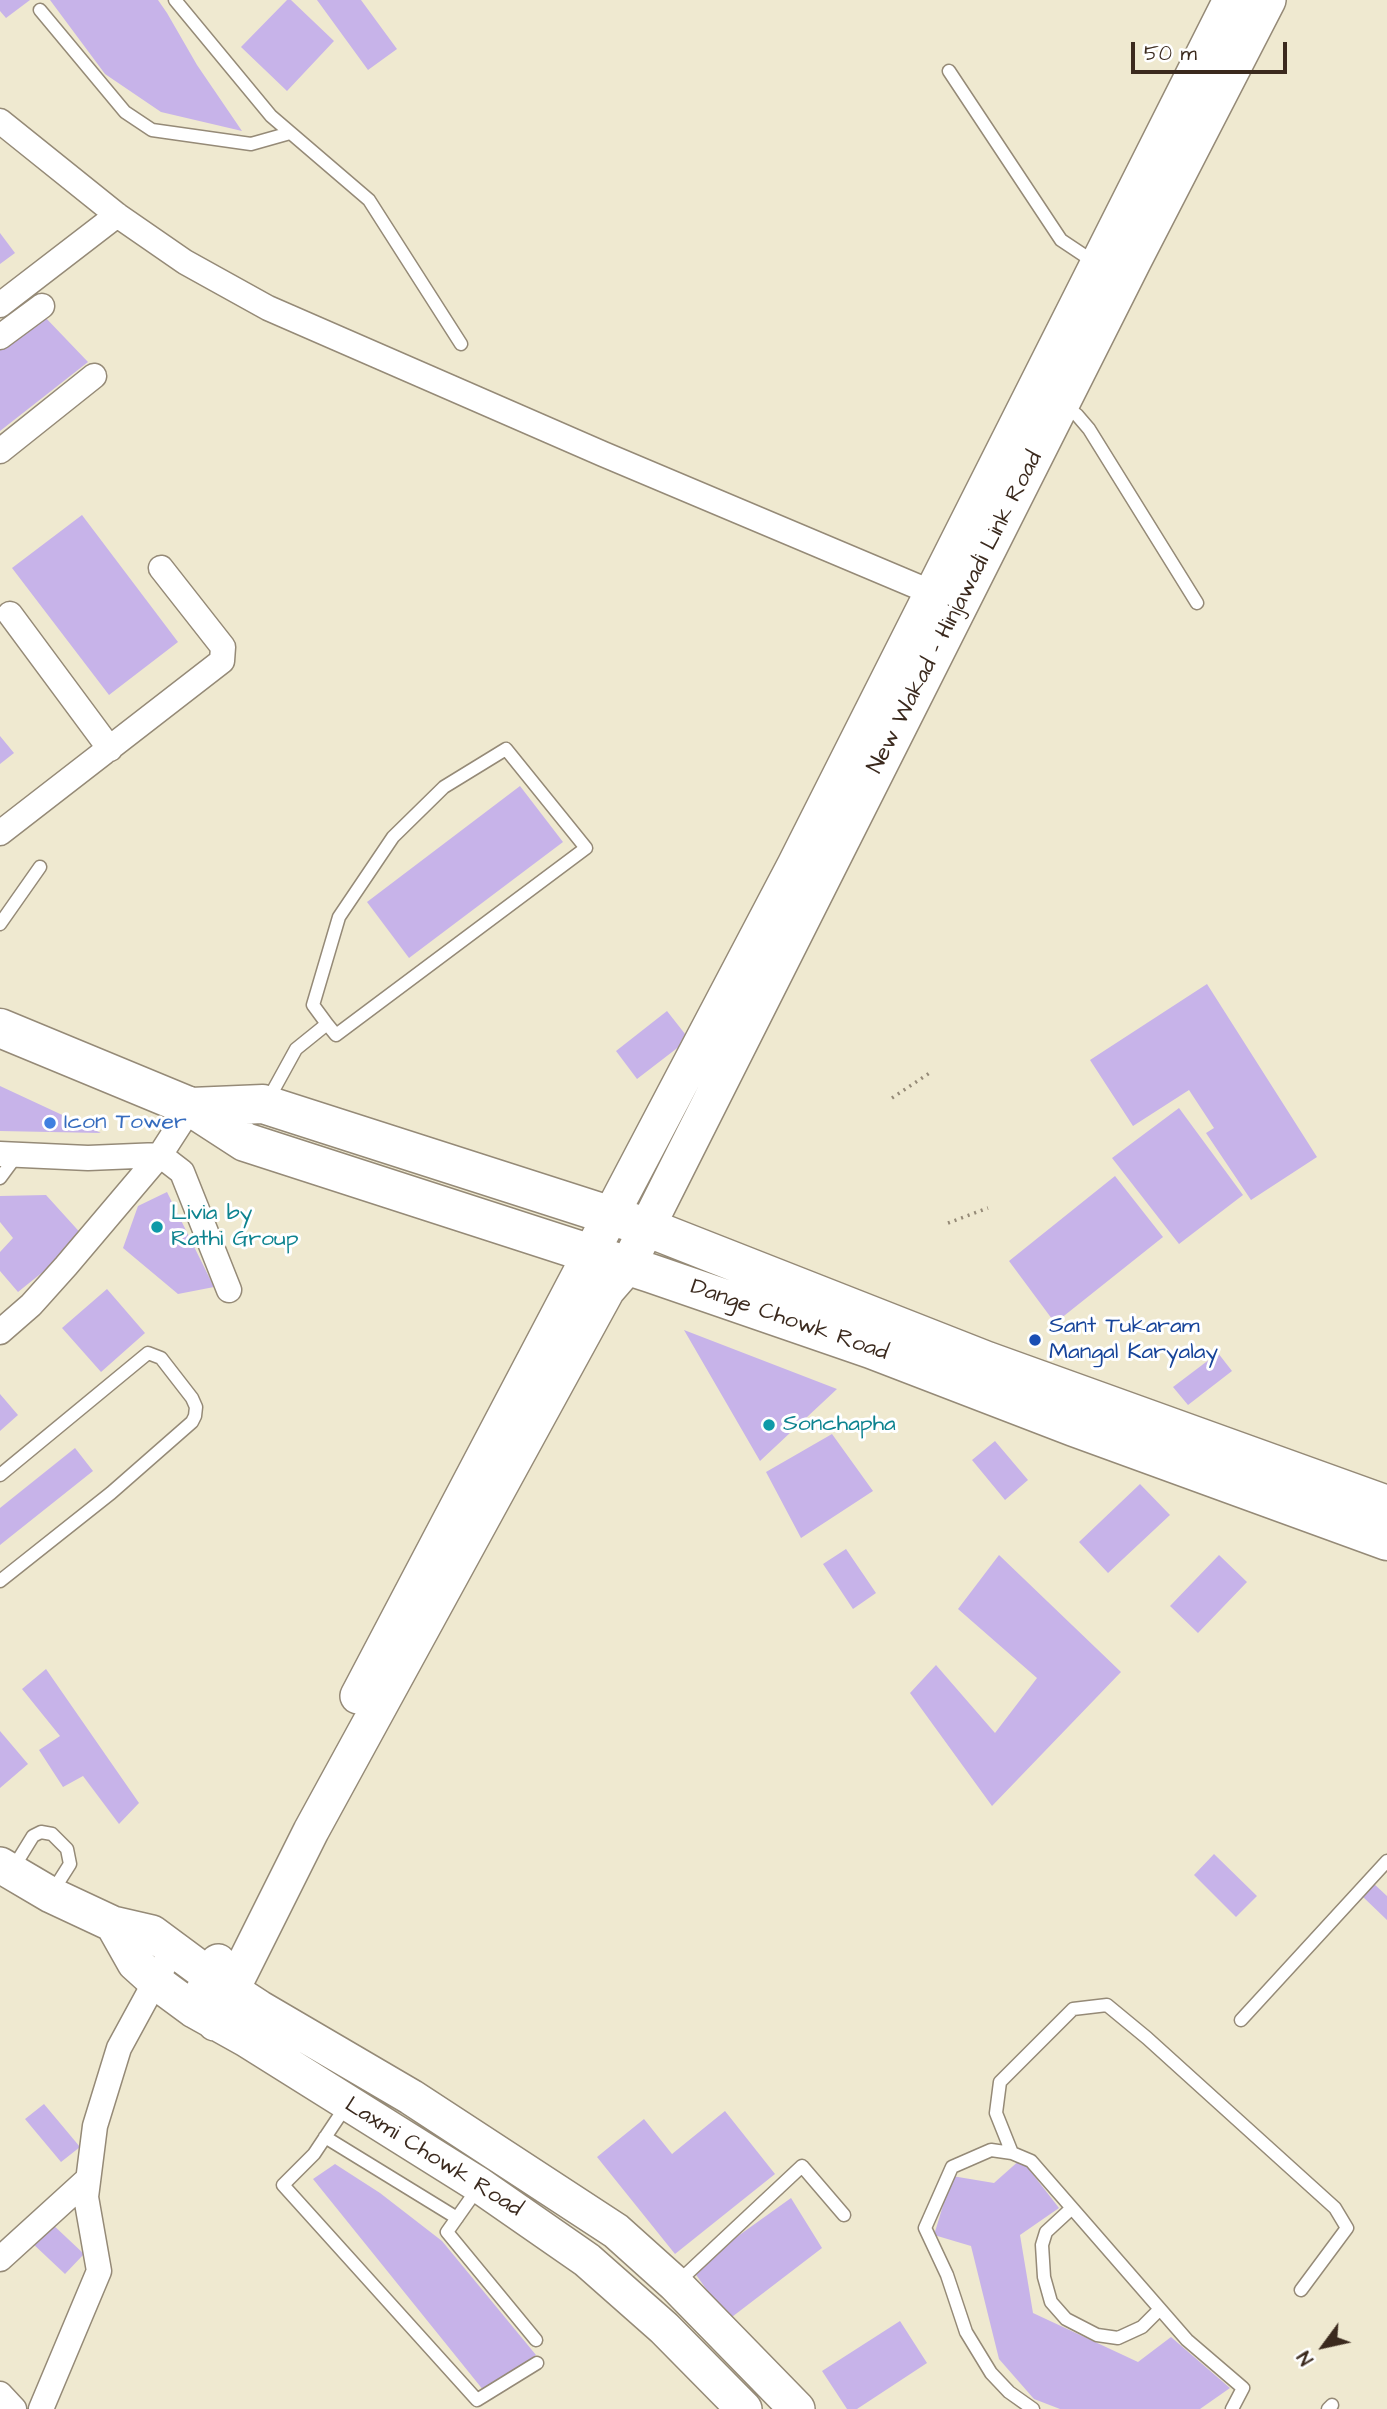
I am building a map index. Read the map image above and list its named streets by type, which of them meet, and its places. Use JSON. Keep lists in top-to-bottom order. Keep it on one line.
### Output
{"streets":{"main road":["New Wakad - Hinjawadi Link Road","Dange Chowk Road","Laxmi Chowk Road"]},"crossings":[["New Wakad - Hinjawadi Link Road","Dange Chowk Road"],["New Wakad - Hinjawadi Link Road","Laxmi Chowk Road"]],"places":["Icon Tower","Livia by Rathi Group","Sant Tukaram Mangal Karyalay","Sonchapha"],"scale_bar":"50 m","north":"bottom left"}
